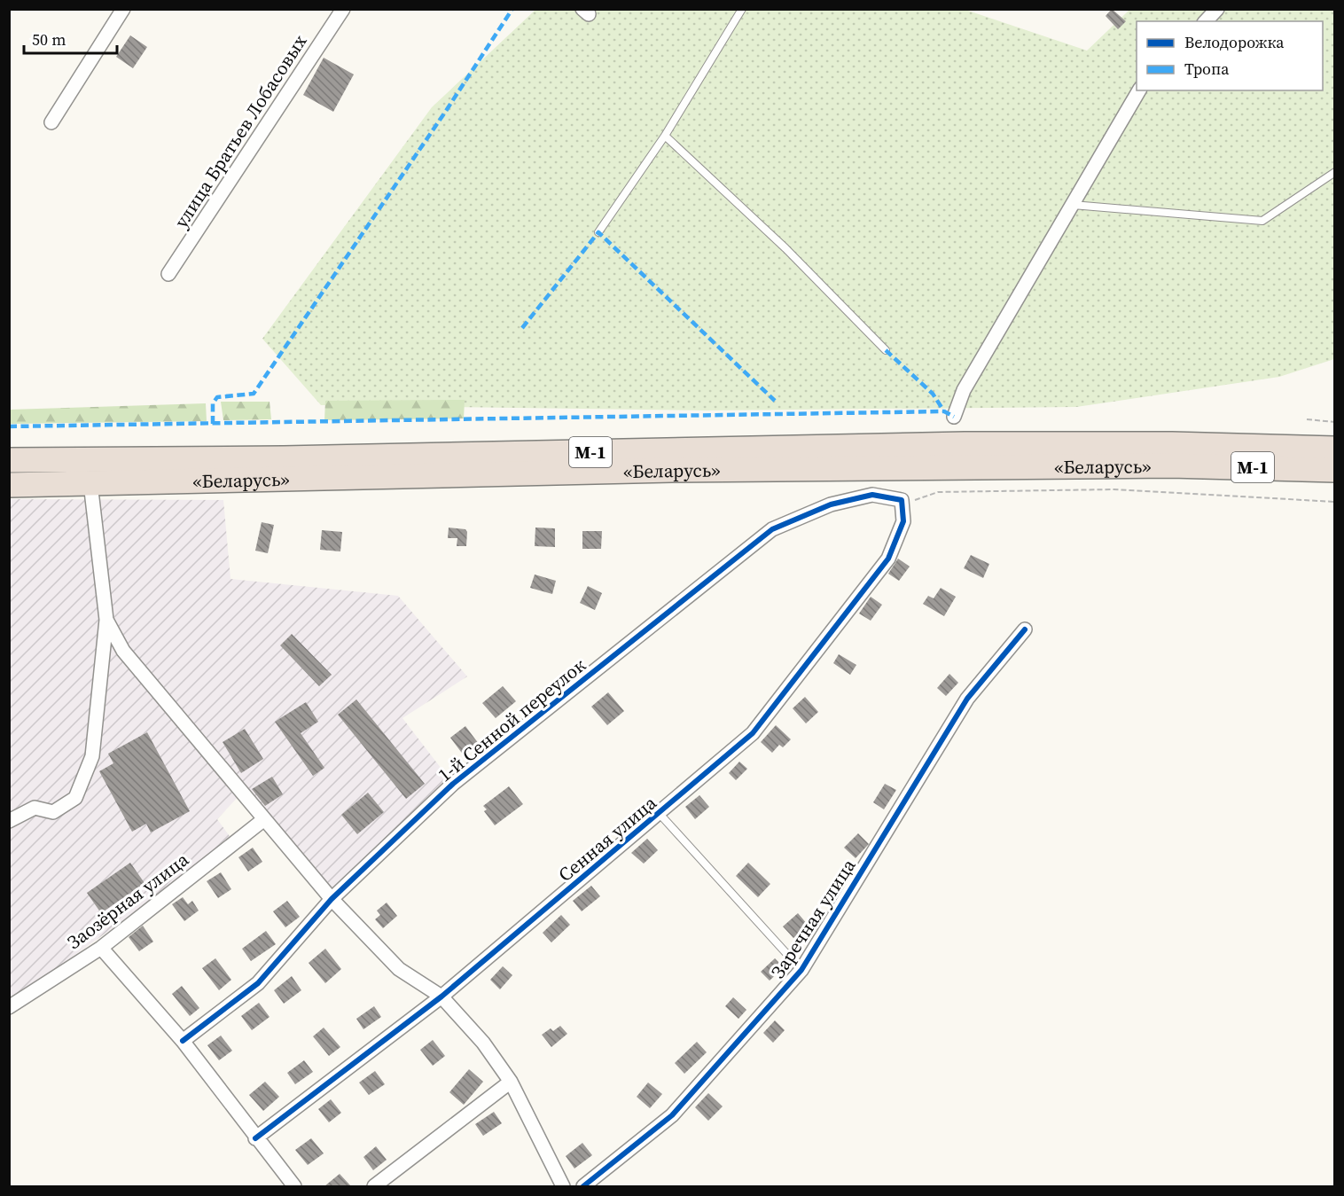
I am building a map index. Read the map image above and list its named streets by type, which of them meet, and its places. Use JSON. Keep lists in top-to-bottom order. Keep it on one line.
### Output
{"streets":{"highway":["М-1","«Беларусь»"],"street":["улица Братьев Лобасовых","1-й Сенной переулок","Сенная улица","Заозёрная улица","Заречная улица"]},"crossings":[["1-й Сенной переулок","Сенная улица"]],"legend":["Велодорожка","Тропа"],"scale_bar":"50 m"}
